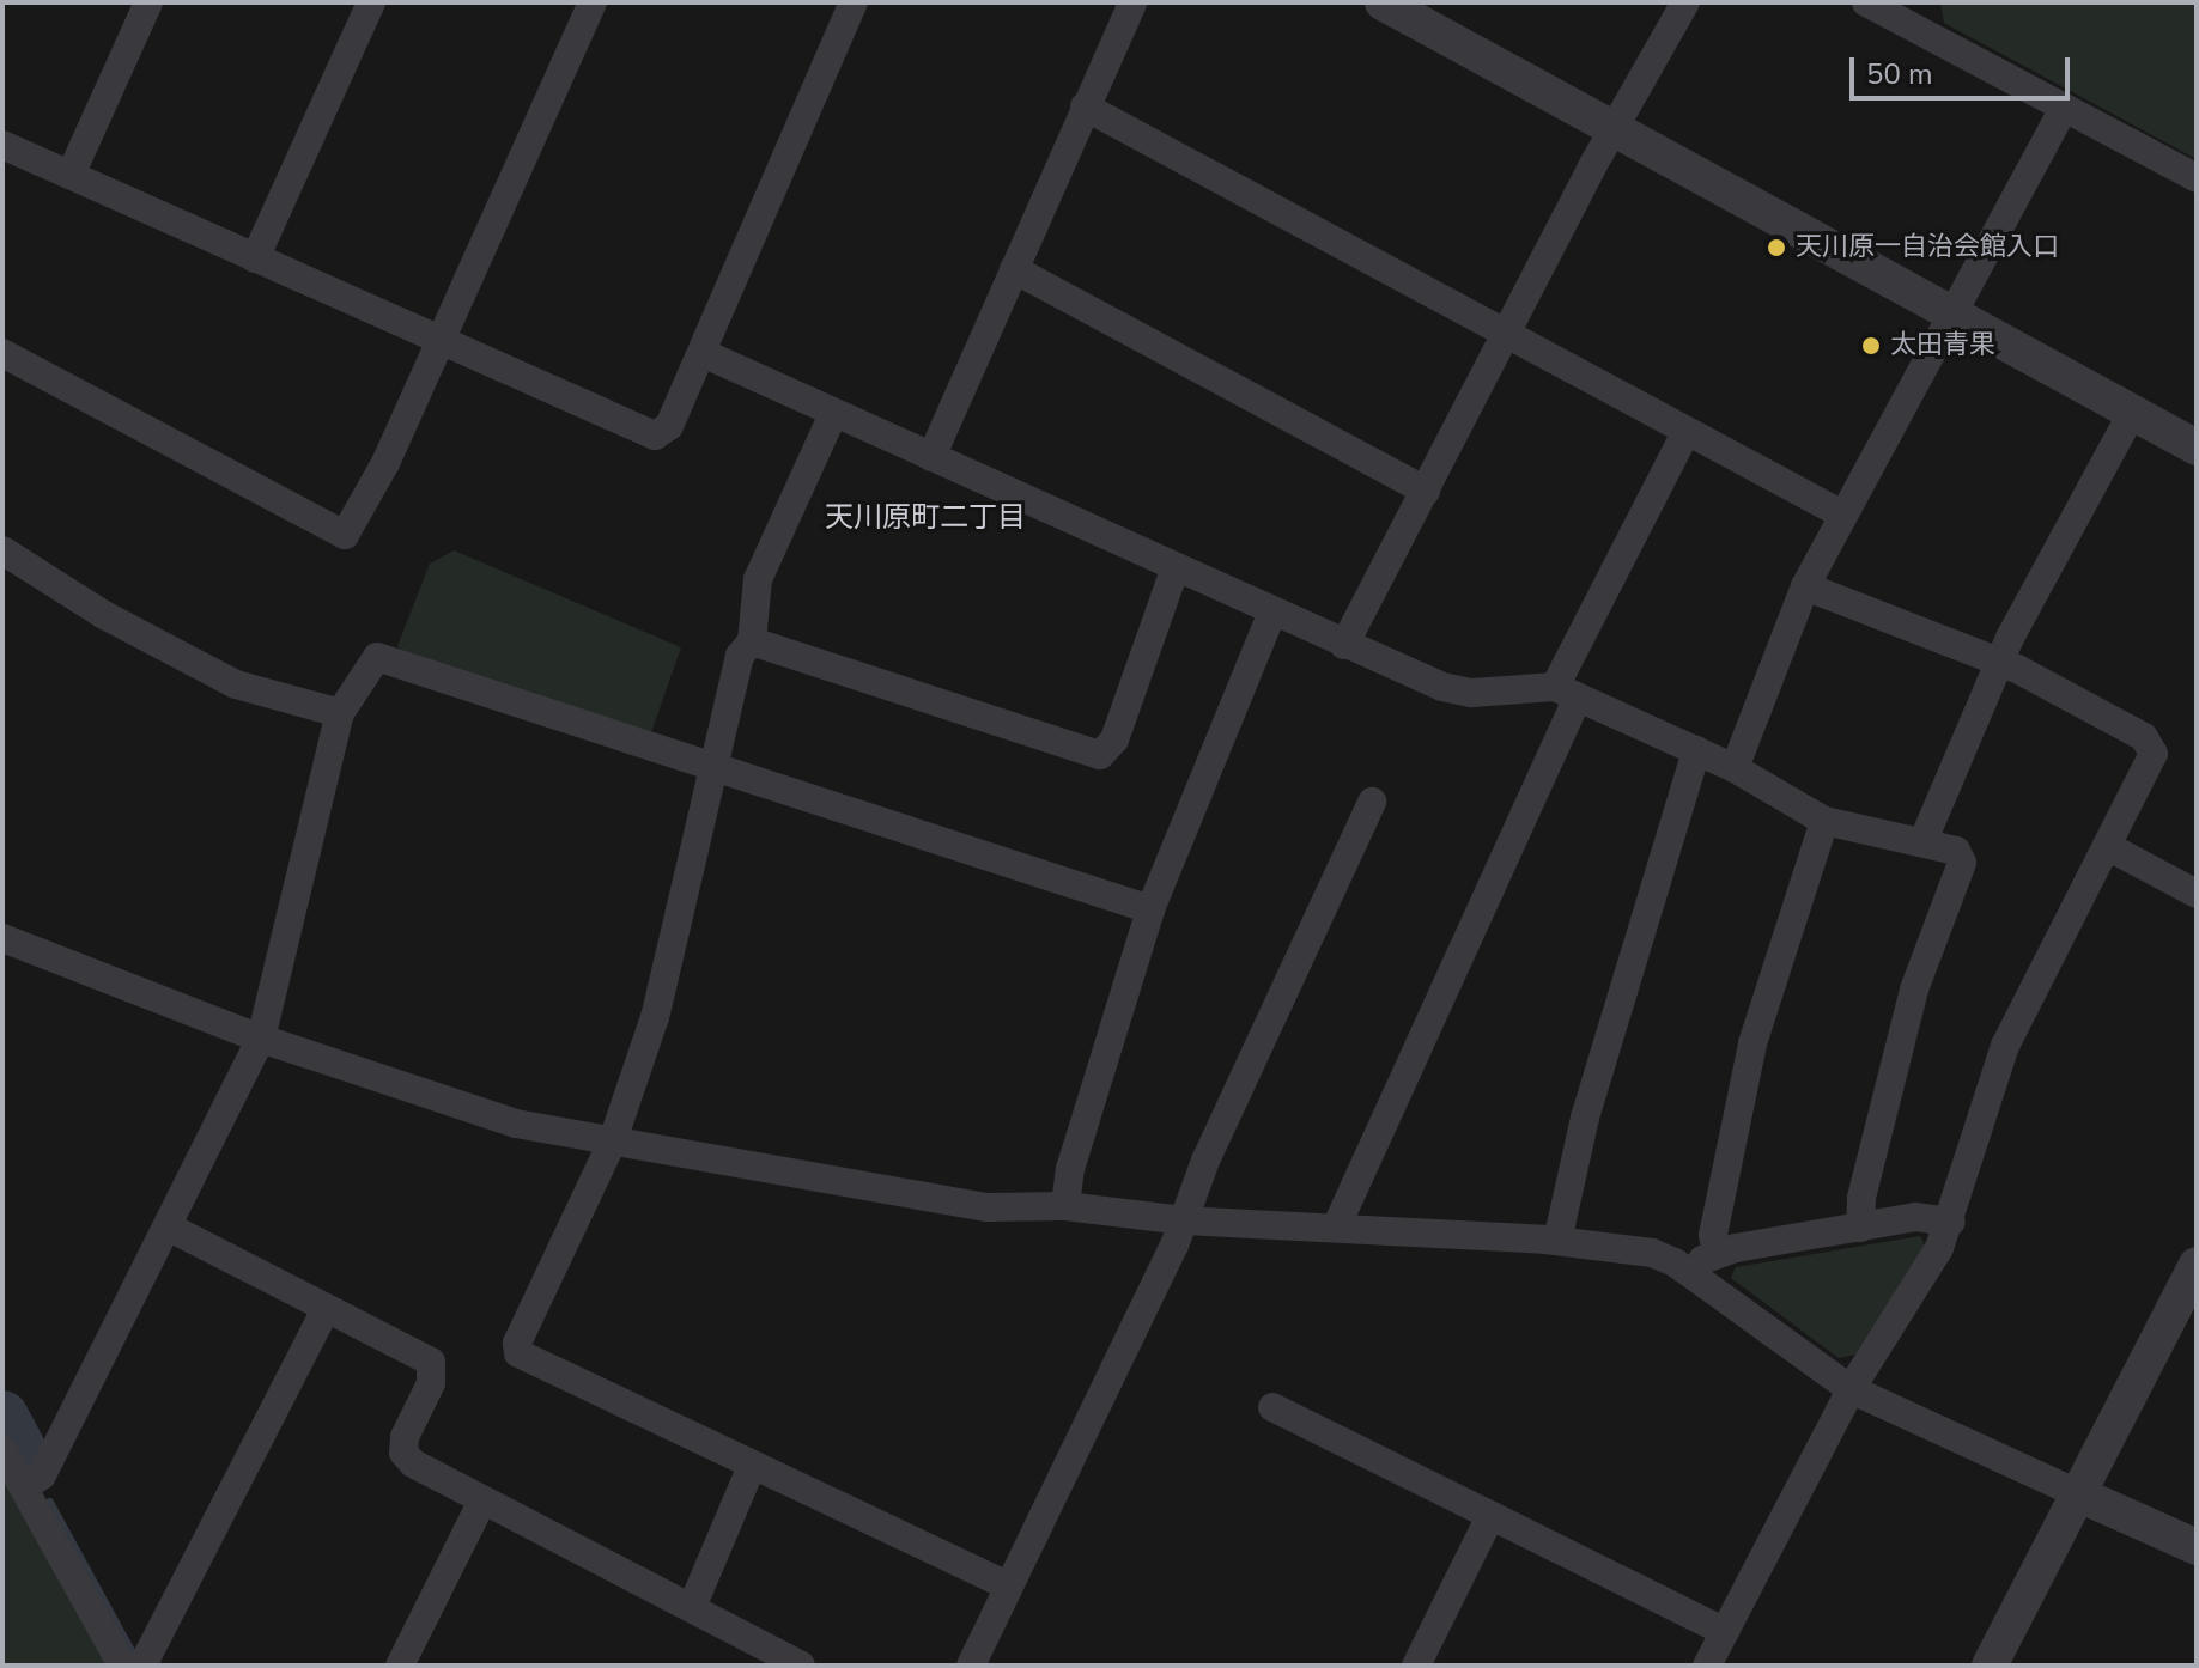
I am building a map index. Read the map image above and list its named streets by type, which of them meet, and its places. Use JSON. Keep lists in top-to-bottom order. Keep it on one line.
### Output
{"districts":["天川原町二丁目"],"places":["天川原一自治会館入口","太田青果"],"scale_bar":"50 m"}
